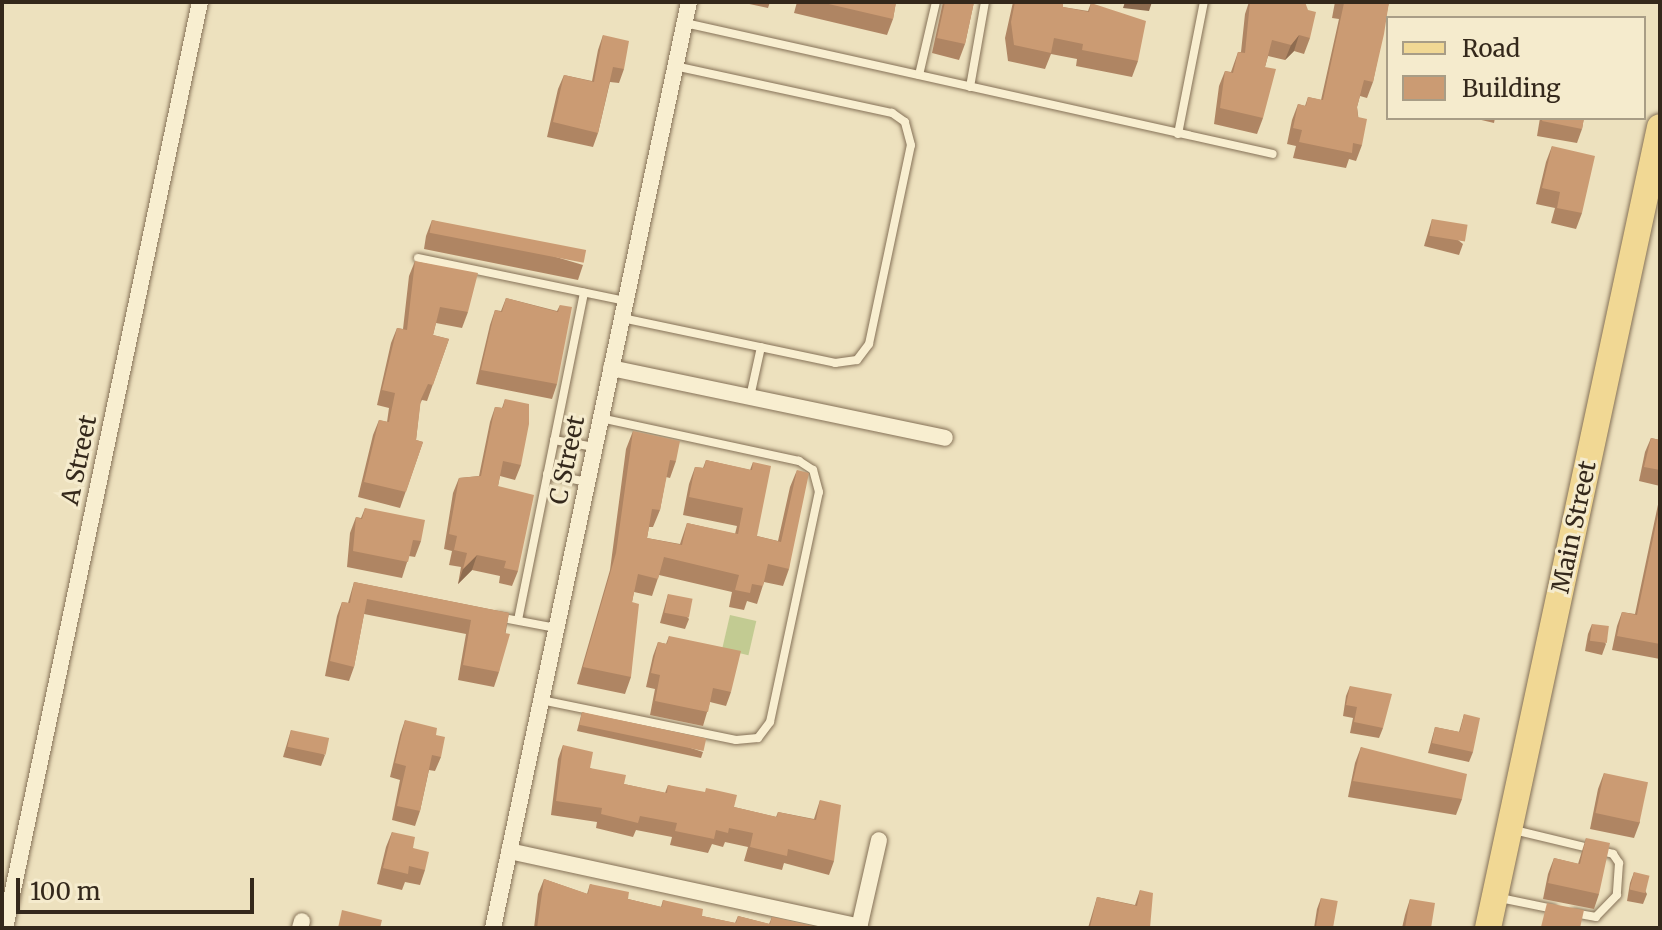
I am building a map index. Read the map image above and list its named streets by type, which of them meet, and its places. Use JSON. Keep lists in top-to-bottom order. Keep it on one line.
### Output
{"streets":{"main road":["Main Street"],"street":["A Street","C Street"]},"legend":["Road","Building"],"scale_bar":"100 m"}
